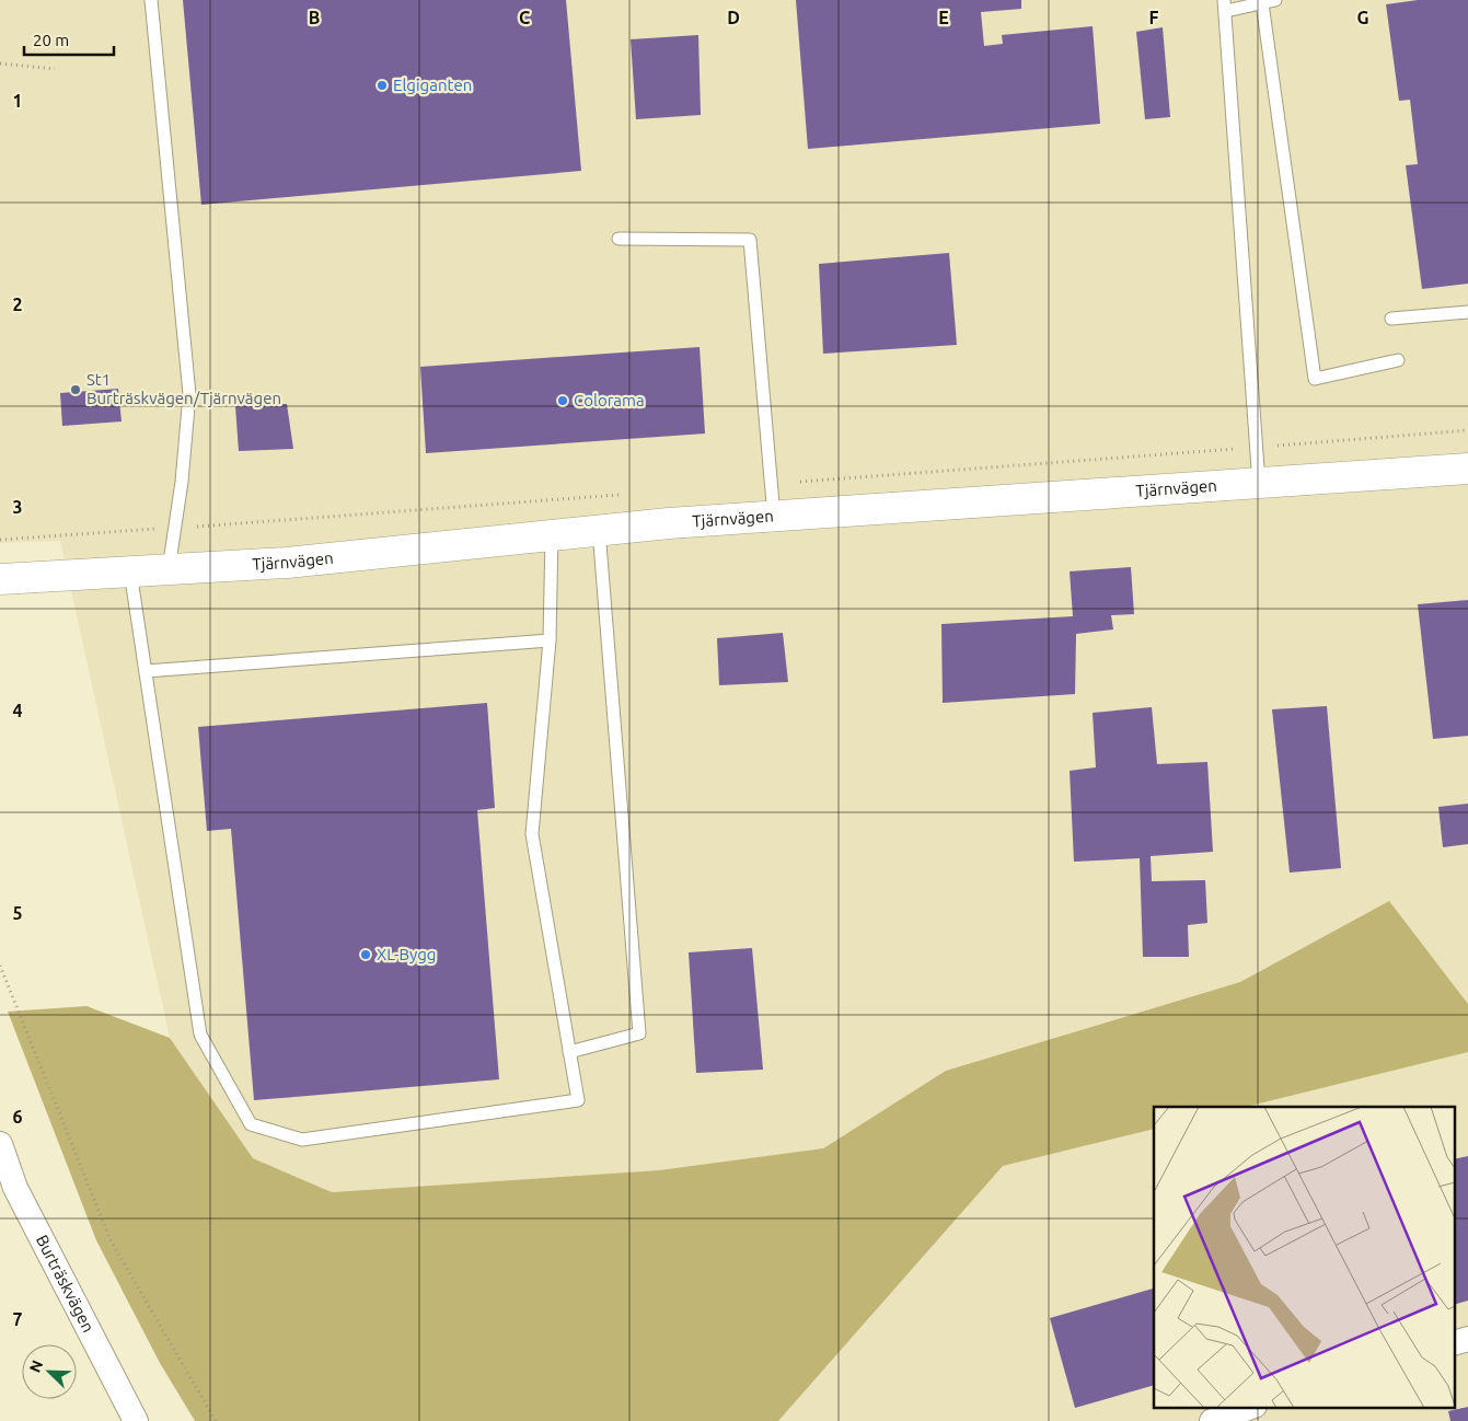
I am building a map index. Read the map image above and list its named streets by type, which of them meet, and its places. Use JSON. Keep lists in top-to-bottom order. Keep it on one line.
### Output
{"streets":{"street":["Tjärnvägen","Burträskvägen"]},"places":["Elgiganten","St1 Burträskvägen/Tjärnvägen","Colorama","XL-Bygg"],"scale_bar":"20 m","north":"top left","grid":{"columns":["B","C","D","E","F","G"],"rows":["1","2","3","4","5","6","7"]}}
